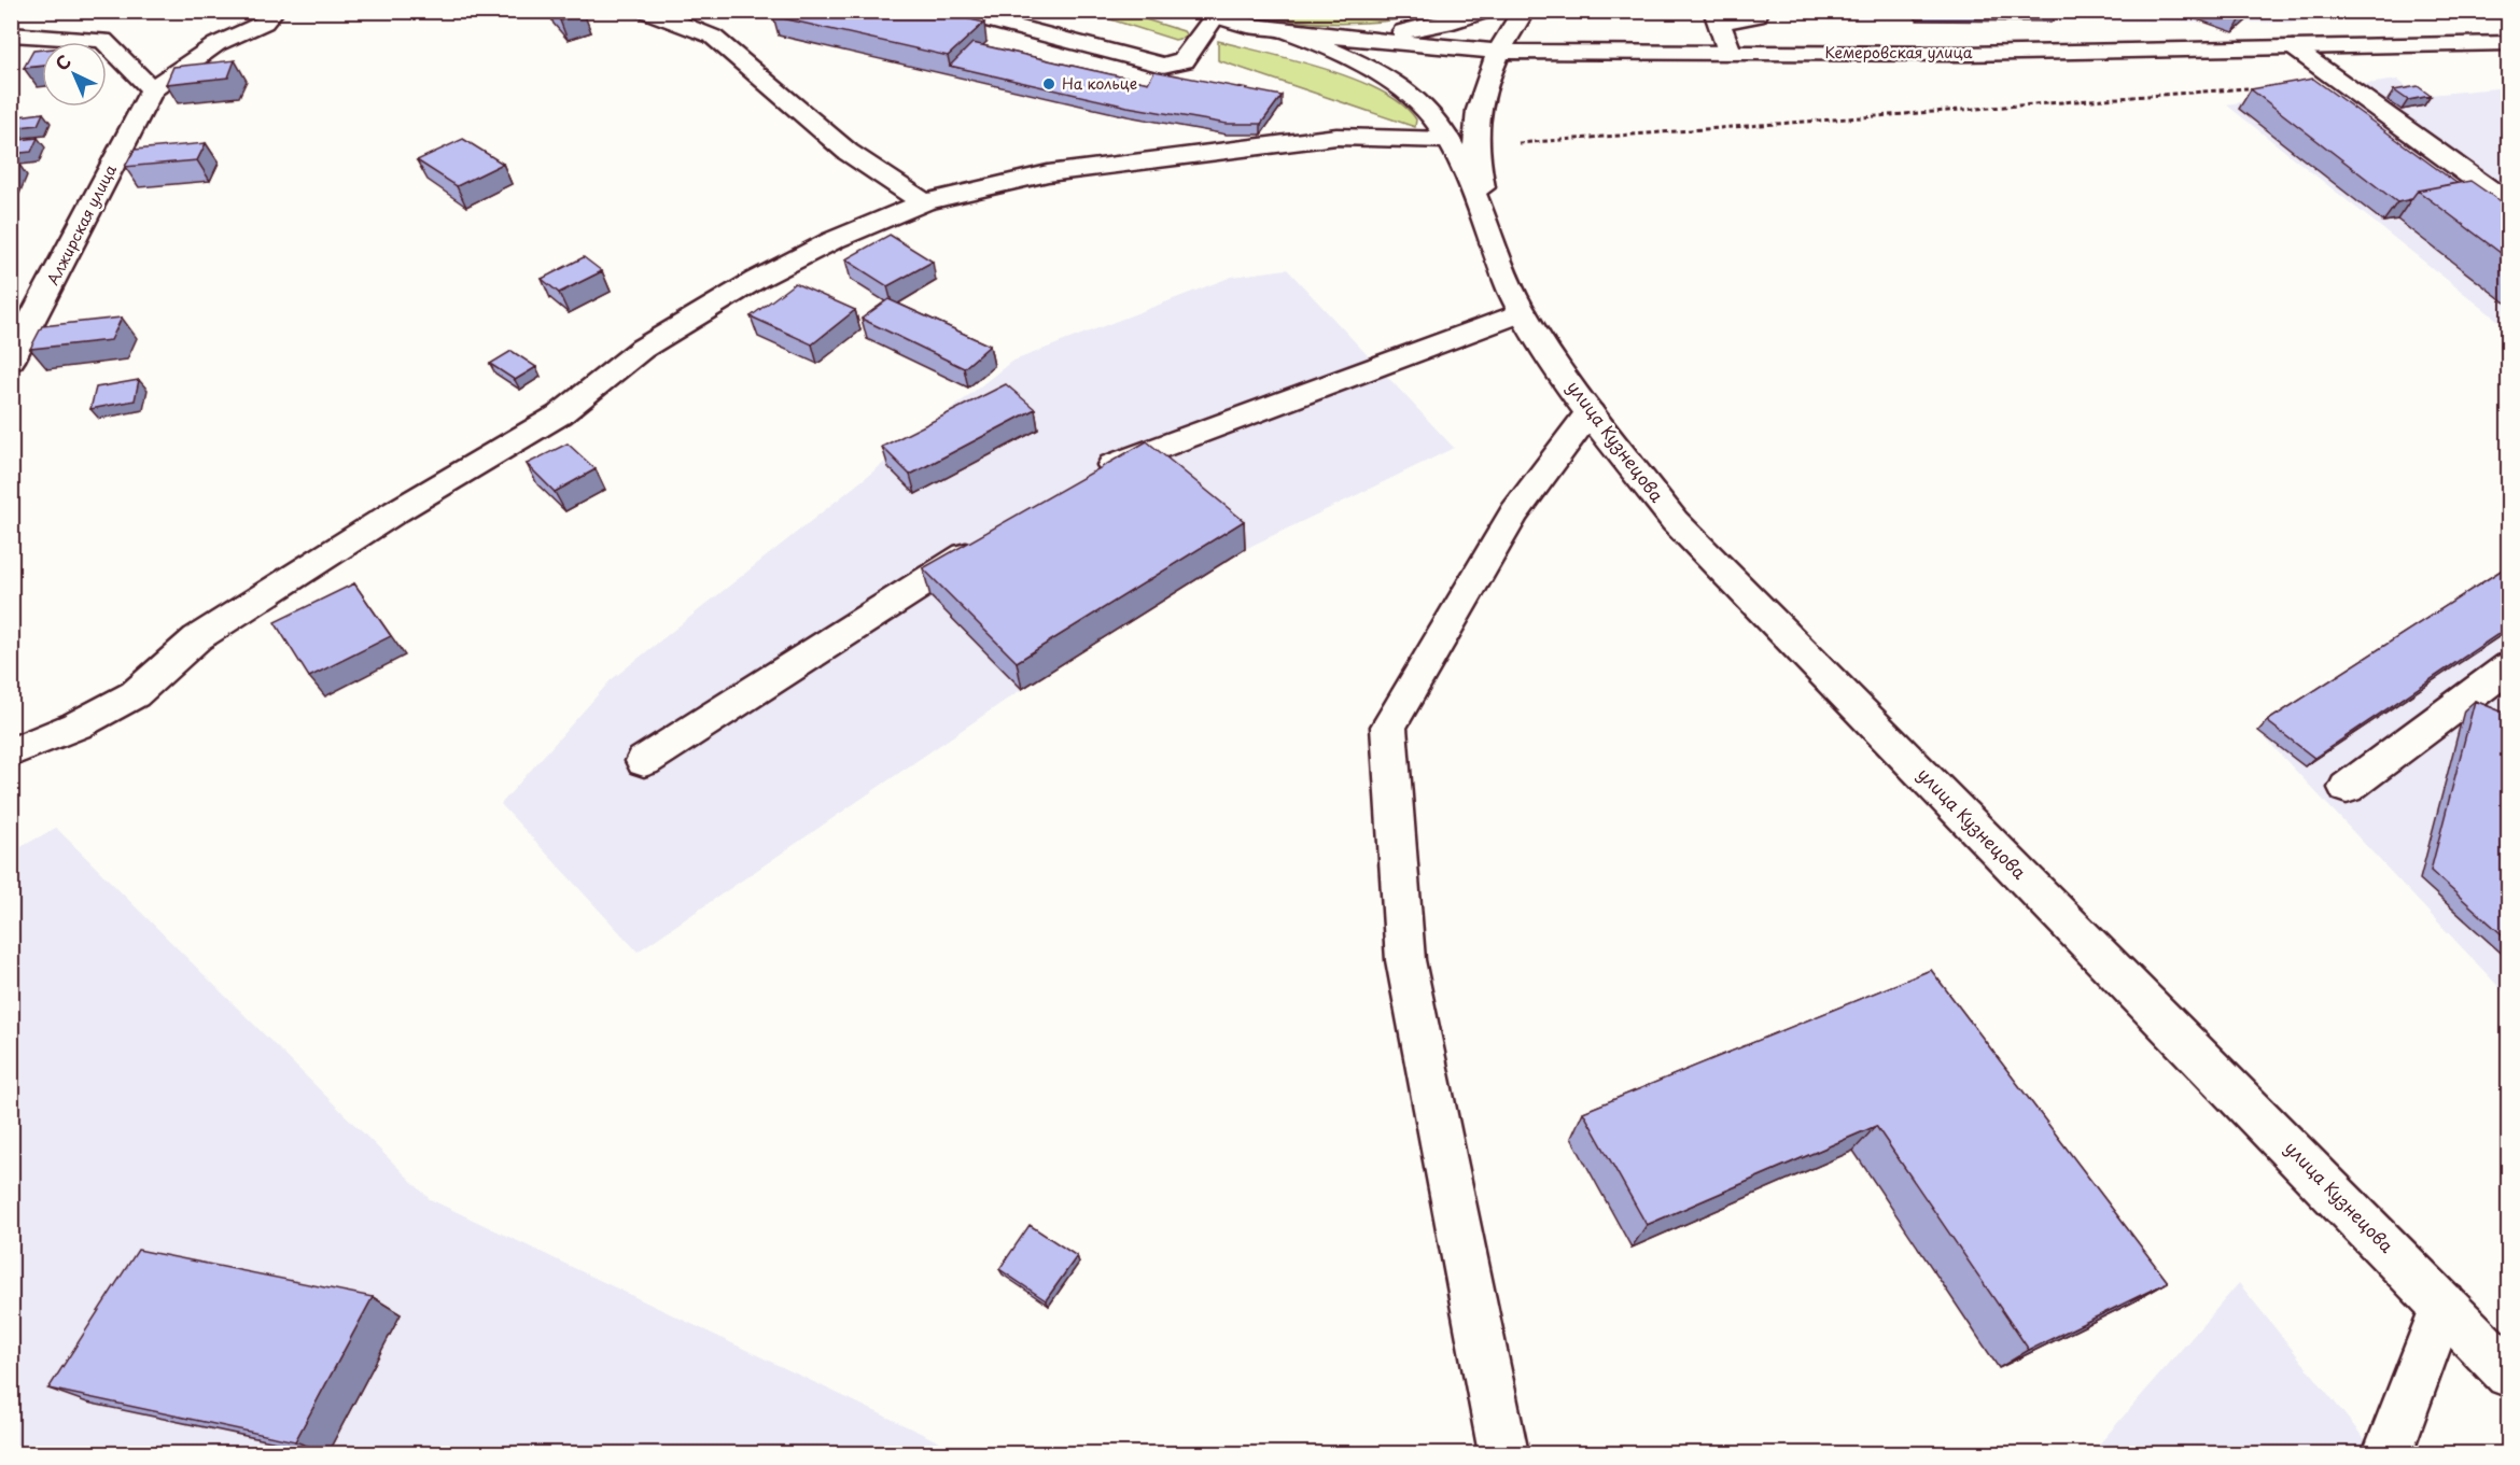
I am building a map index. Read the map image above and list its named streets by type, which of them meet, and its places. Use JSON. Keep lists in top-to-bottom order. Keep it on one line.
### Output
{"streets":{"main road":["Кемеровская улица","Алжирская улица","улица Кузнецова"]},"places":["На кольце"],"north":"top left"}
